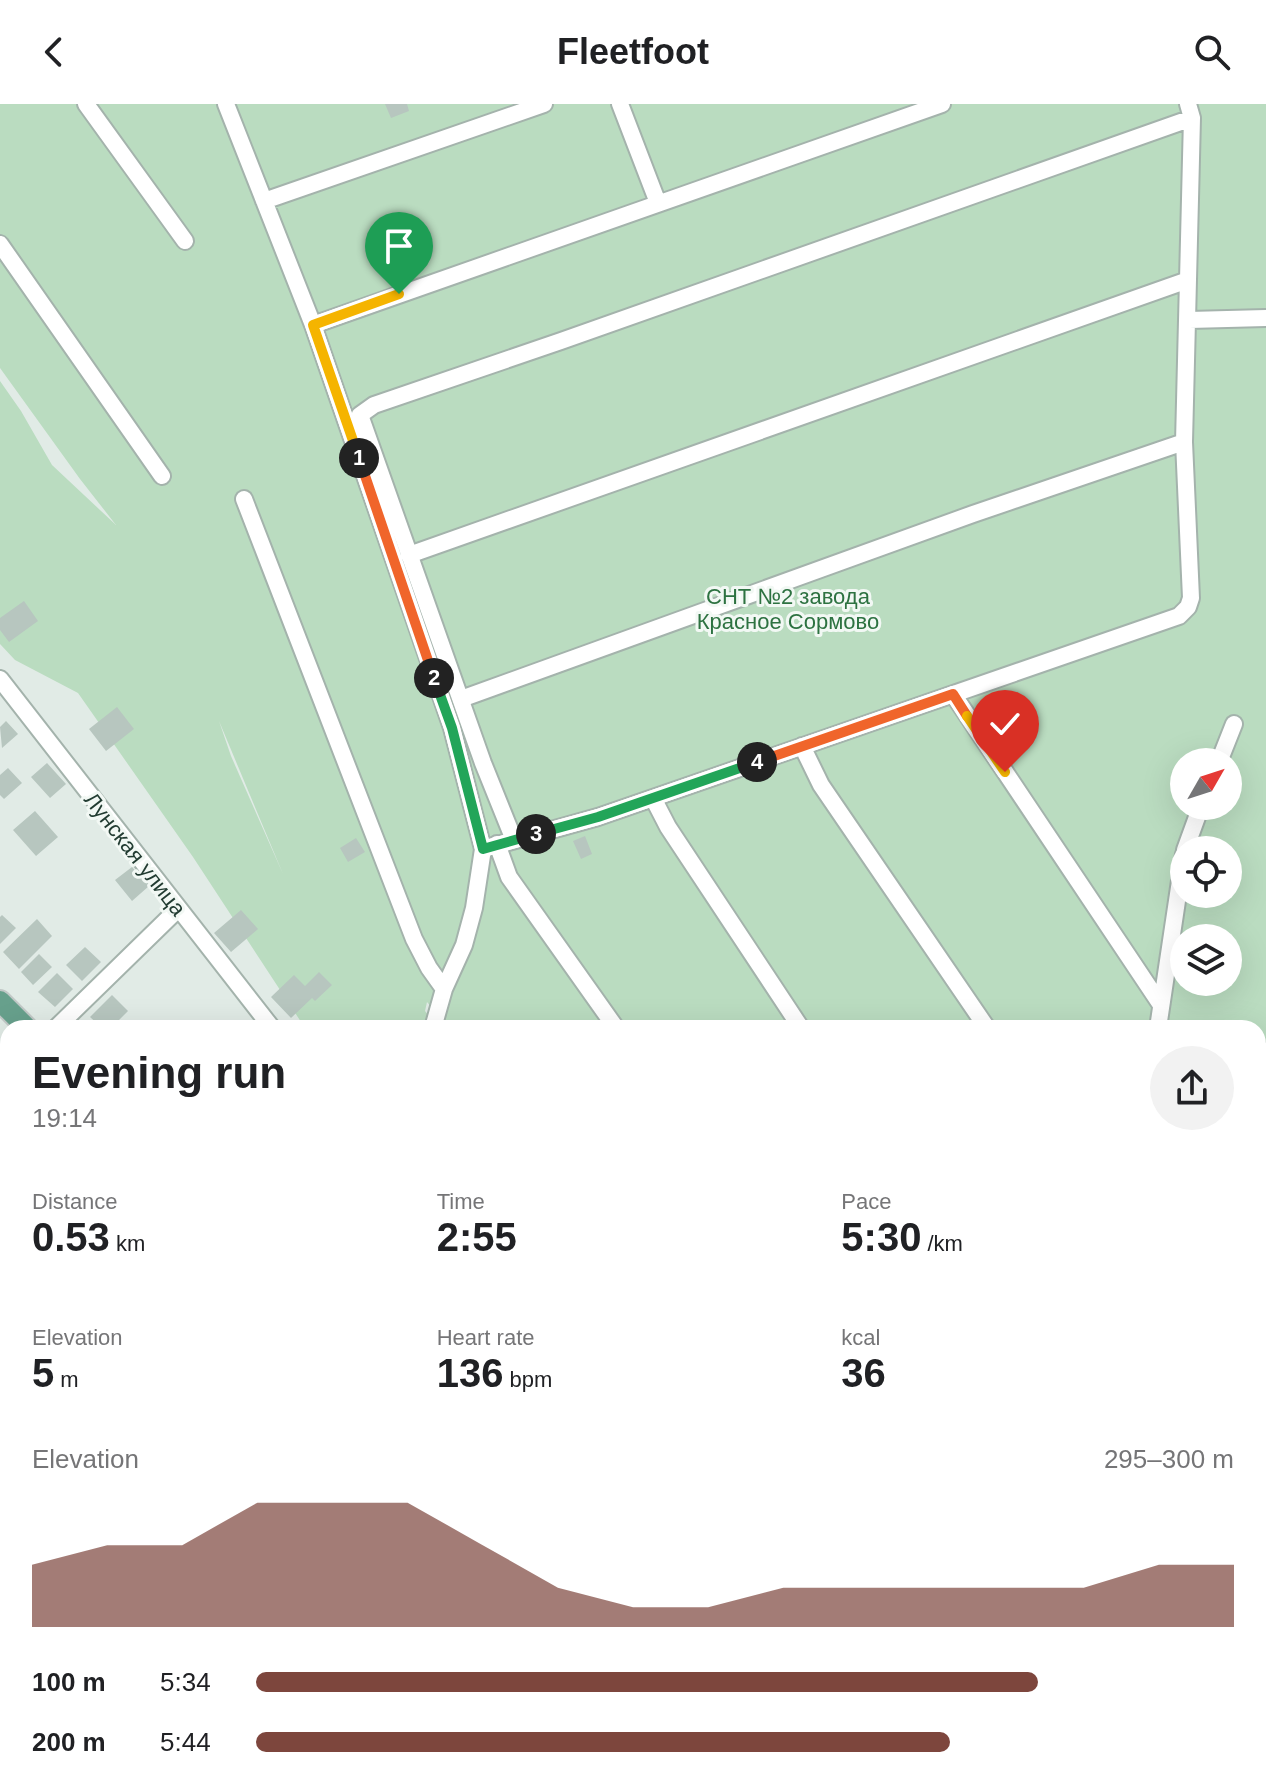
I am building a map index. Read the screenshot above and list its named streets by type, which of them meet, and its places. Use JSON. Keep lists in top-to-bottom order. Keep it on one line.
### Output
{"streets":{"street":["Лунская улица"]},"parks":["СНТ №2 завода Красное Сормово"],"north":"top right","page":{"header":"Fleetfoot","pins":["1","2","4","3"],"heading":["Evening run","19:14"],"stats":[["Distance","0.53 km"],["Time","2:55"],["Pace","5:30 /km"],["Elevation","5 m"],["Heart rate","136 bpm"],["kcal","36"]],"chart":["Elevation","295–300 m"],"list":[{"name":"100 m","note":"5:34"},{"name":"200 m","note":"5:44"}]}}
